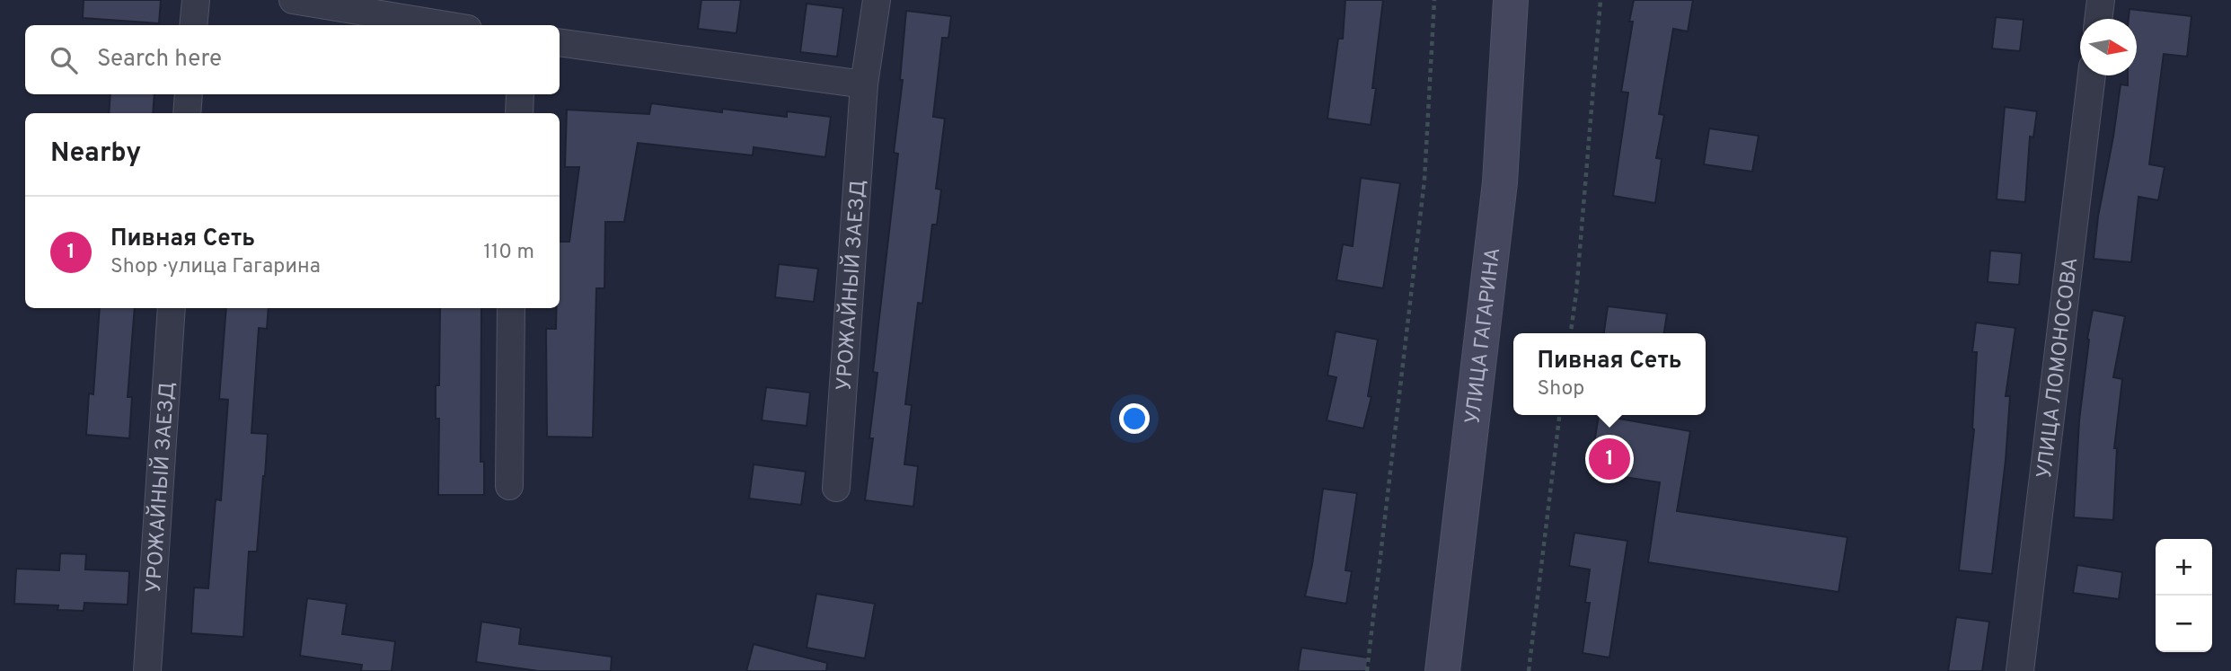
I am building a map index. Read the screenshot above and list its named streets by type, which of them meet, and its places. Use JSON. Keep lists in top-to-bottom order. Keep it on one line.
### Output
{"streets":{"main road":["УЛИЦА ГАГАРИНА"],"street":["УРОЖАЙНЫЙ ЗАЕЗД","УЛИЦА ЛОМОНОСОВА"]},"north":"right","page":{"search":"Search here","heading":"Nearby","list":[{"mark":"1","name":"Пивная Сеть","note":"Shop · улица Гагарина","value":"110 m"}],"popup":["Пивная Сеть","Shop"],"pins":"1","map_buttons":["+","−"]}}
